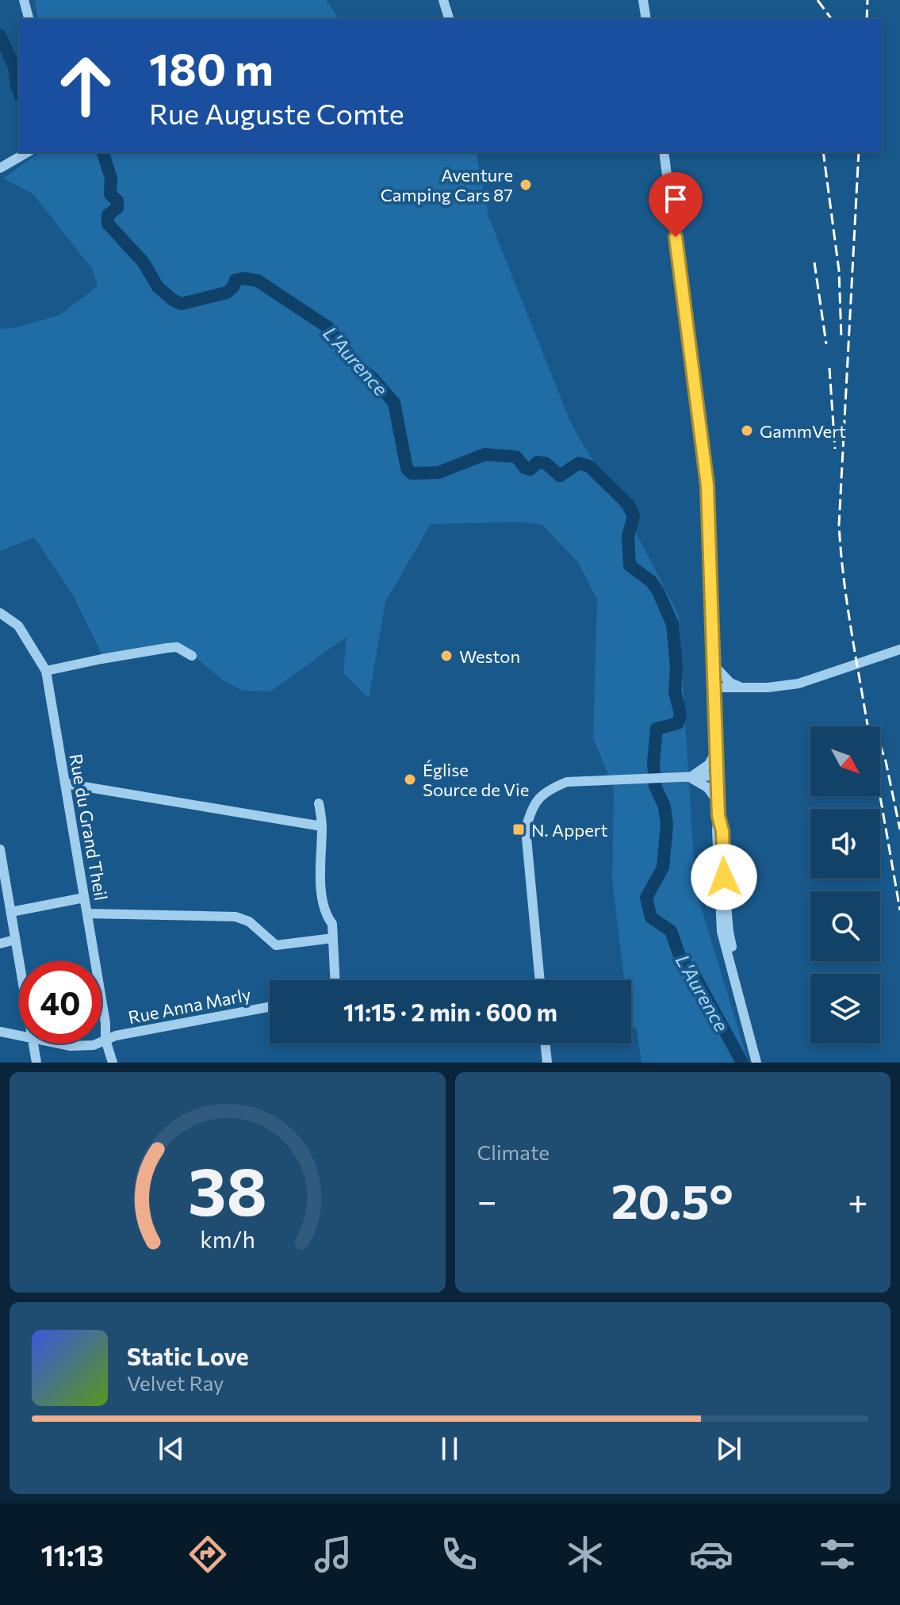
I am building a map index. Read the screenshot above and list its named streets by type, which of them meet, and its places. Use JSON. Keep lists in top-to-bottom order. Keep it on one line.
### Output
{"streets":{"street":["Rue du Grand Theil","Rue Anna Marly"]},"crossings":[["Rue du Grand Theil","Rue Anna Marly"]],"water":["L'Aurence"],"places":{"other":["Aventure Camping Cars 87","GammVert","Weston","Église Source de Vie"],"transit":["N. Appert"]},"north":"bottom right","page":{"turn":["180 m","Rue Auguste Comte"],"limit":"40","trip":"11:15 · 2 min · 600 m","tile":"Climate","heat":["−","20.5°","+"],"song":["Static Love","Velvet Ray"],"tabs":"11:13","gauge":["38","km/h"]}}
